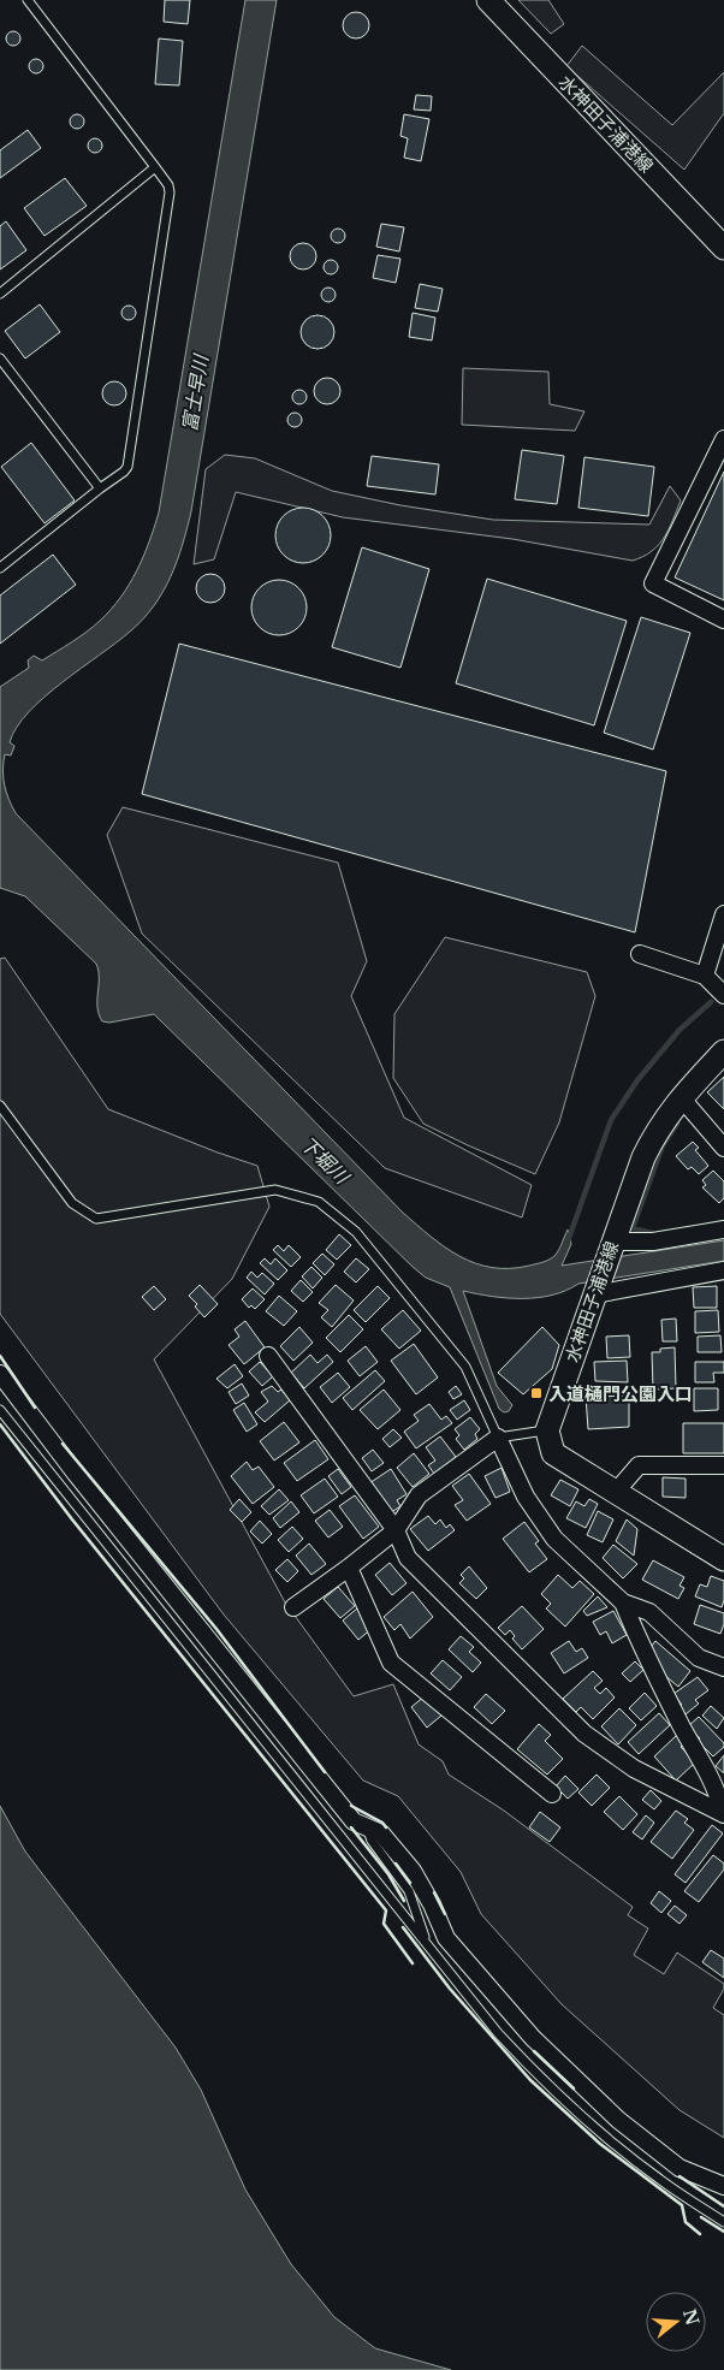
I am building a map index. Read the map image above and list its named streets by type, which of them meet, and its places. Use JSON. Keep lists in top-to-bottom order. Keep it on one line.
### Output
{"streets":{"main road":["水神田子浦港線"]},"water":["富士早川","下堀川"],"places":{"transit":["入道樋門公園入口"]},"north":"right"}
